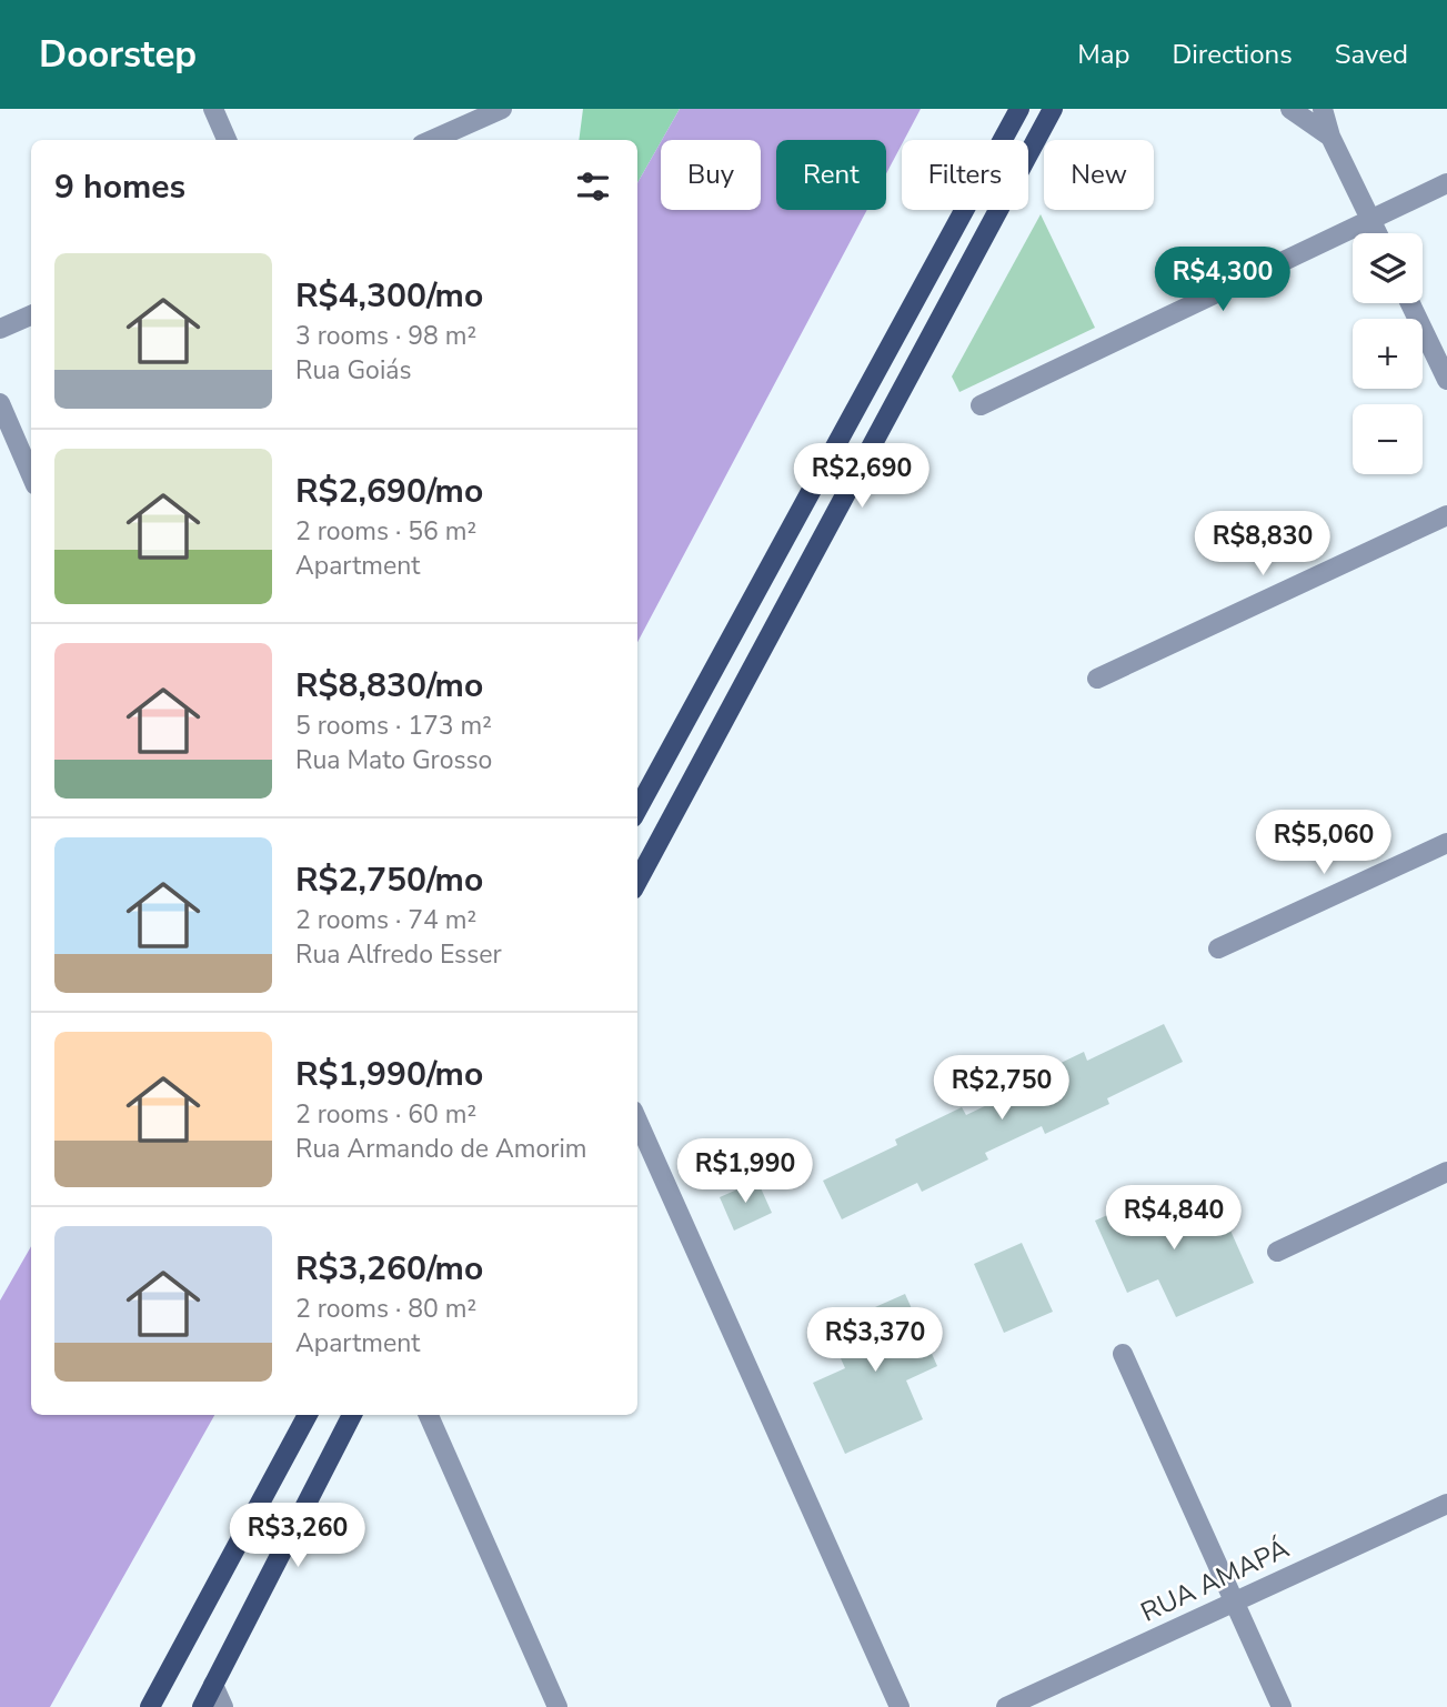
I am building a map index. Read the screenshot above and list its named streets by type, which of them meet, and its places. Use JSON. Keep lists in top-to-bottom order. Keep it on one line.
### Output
{"streets":{"street":["RUA AMAPÁ"]},"page":{"header":"Doorstep","nav":["Map","Directions","Saved"],"chip":["Buy","Rent","Filters","New"],"heading":"9 homes","map_buttons":["+","−"],"list":[{"name":"R$4,300/mo","note":"3 rooms · 98 m² · Rua Goiás"},{"name":"R$2,690/mo","note":"2 rooms · 56 m² · Apartment"},{"name":"R$8,830/mo","note":"5 rooms · 173 m² · Rua Mato Grosso"},{"name":"R$2,750/mo","note":"2 rooms · 74 m² · Rua Alfredo Esser"},{"name":"R$1,990/mo","note":"2 rooms · 60 m² · Rua Armando de Amorim"},{"name":"R$3,260/mo","note":"2 rooms · 80 m² · Apartment"}],"price":["R$4,300","R$2,690","R$8,830","R$5,060","R$2,750","R$1,990","R$4,840","R$3,370","R$3,260"]}}
